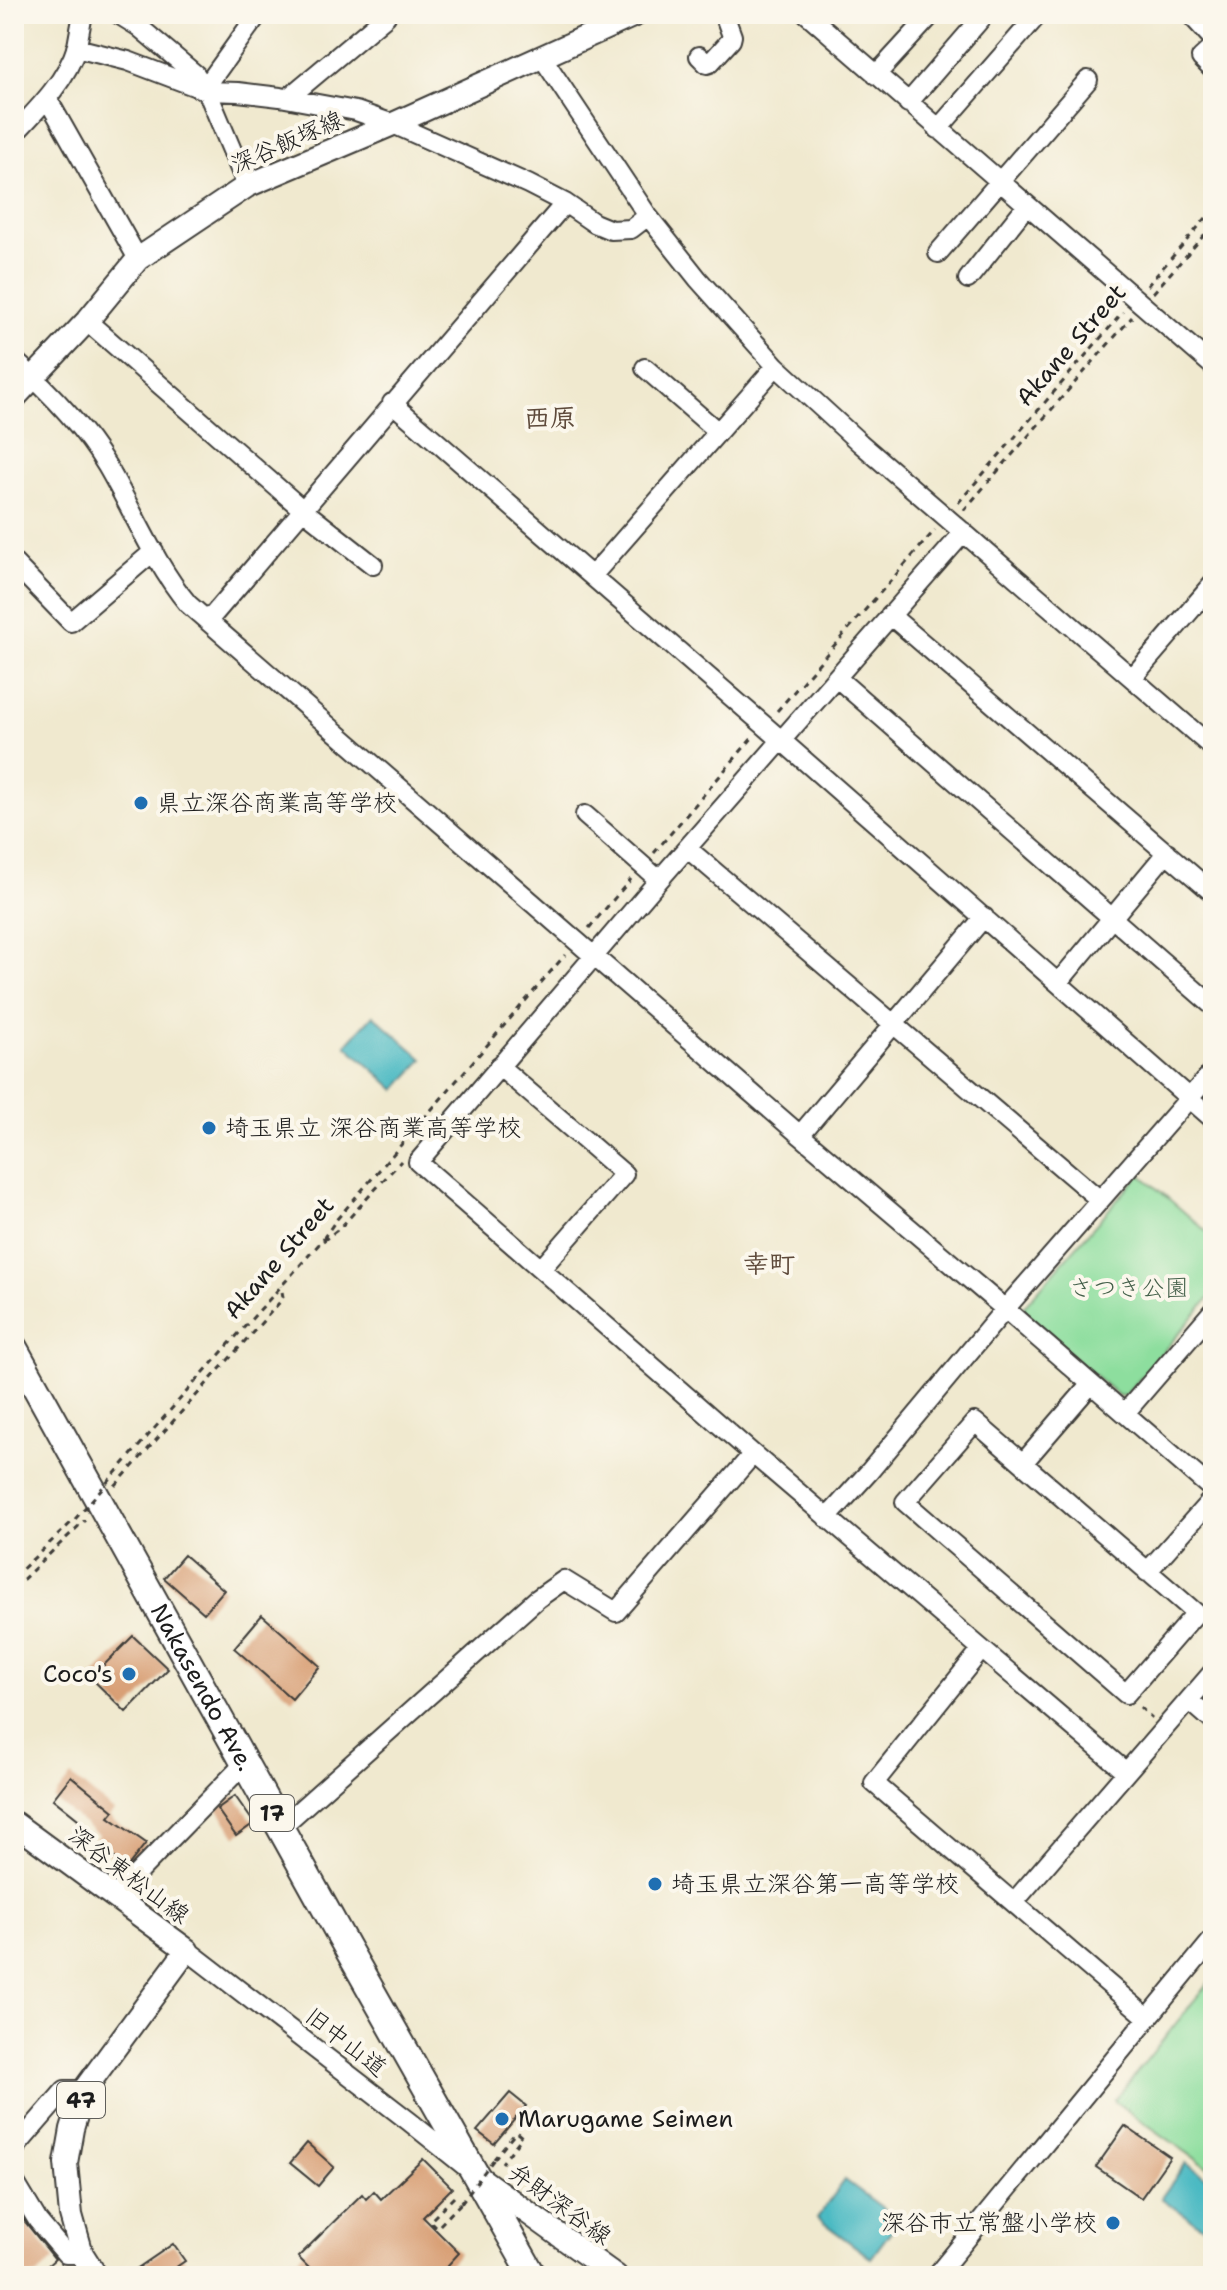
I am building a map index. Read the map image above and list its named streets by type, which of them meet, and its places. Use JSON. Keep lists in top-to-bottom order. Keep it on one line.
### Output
{"streets":{"highway":["Nakasendo Ave.","17"],"main road":["深谷飯塚線","深谷東松山線","47","弁財深谷線"],"street":["旧中山道"],"path":["Akane Street"]},"crossings":[["Nakasendo Ave.","旧中山道"],["Nakasendo Ave.","弁財深谷線"],["深谷東松山線","旧中山道"],["旧中山道","弁財深谷線"]],"districts":["西原","幸町"],"parks":["さつき公園"],"places":["県立深谷商業高等学校","埼玉県立 深谷商業高等学校","Coco's","埼玉県立深谷第一高等学校","Marugame Seimen","深谷市立常盤小学校"]}
